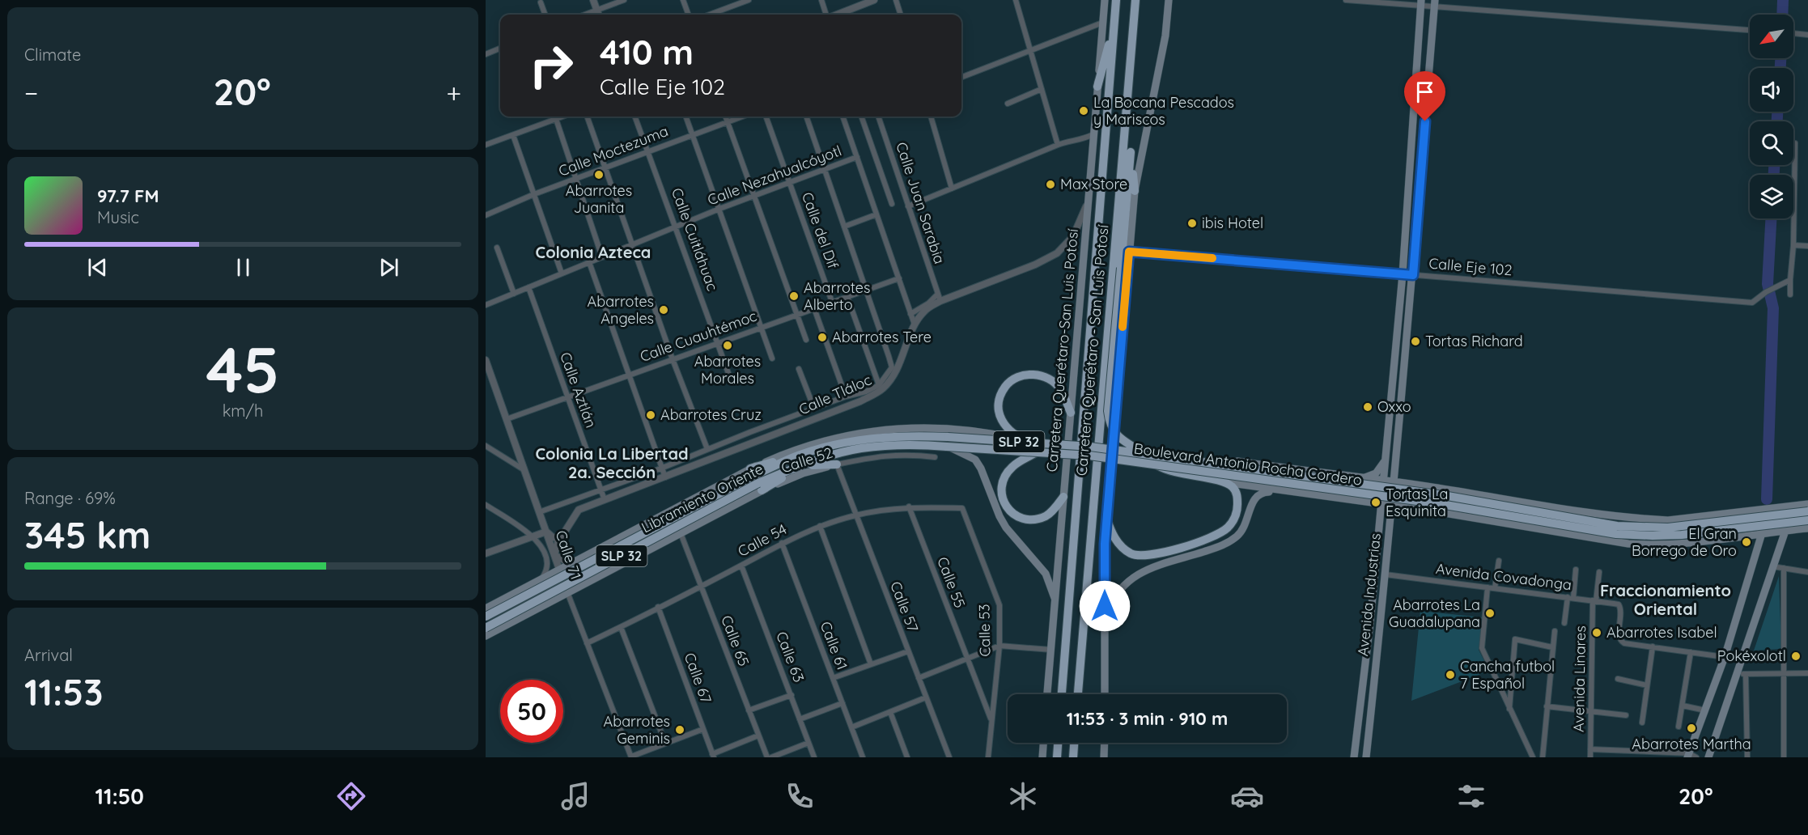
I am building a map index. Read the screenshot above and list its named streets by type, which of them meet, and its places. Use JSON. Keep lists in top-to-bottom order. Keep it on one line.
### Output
{"streets":{"highway":["Carretera Querétaro - San Luis Potosí","SLP 32","Boulevard Antonio Rocha Cordero","Libramiento Oriente"],"main road":["Carretera Querétaro-San Luis Potosí","Calle 52","Avenida Industrias"],"street":["Calle Moctezuma","Calle Nezahualcóyotl","Calle Juan Sarabia","Calle del Dif","Calle Cuitláhuac","Calle Eje 102","Calle Cuauhtémoc","Calle Aztlán","Calle Tláloc","Calle 54","Calle 71","Avenida Covadonga","Calle 55","Calle 57","Calle 53","Calle 65","Calle 61","Calle 63","Calle 67","Avenida Linares"]},"crossings":[["Calle Moctezuma","Calle Cuitláhuac"],["Calle Nezahualcóyotl","Calle del Dif"],["Calle Nezahualcóyotl","Calle Cuitláhuac"],["Calle Nezahualcóyotl","Calle Aztlán"],["Calle Juan Sarabia","Calle Tláloc"],["Calle del Dif","Calle Cuauhtémoc"],["Calle Cuitláhuac","Calle Cuauhtémoc"],["Calle Eje 102","Avenida Industrias"],["Calle Cuauhtémoc","Calle Aztlán"],["Calle Cuauhtémoc","Calle Tláloc"],["Calle Cuauhtémoc","Calle 71"],["Carretera Querétaro-San Luis Potosí","Calle Tláloc"],["Calle Aztlán","Calle Tláloc"],["Calle Tláloc","Calle 71"],["SLP 32","Boulevard Antonio Rocha Cordero"],["SLP 32","Libramiento Oriente"],["Calle 52","Libramiento Oriente"],["Calle 52","Calle 71"],["Calle 52","Calle 57"],["Calle 52","Calle 65"],["Boulevard Antonio Rocha Cordero","Avenida Industrias"],["Libramiento Oriente","Calle 71"],["Calle 54","Calle 71"],["Calle 54","Calle 55"],["Calle 54","Calle 57"],["Calle 54","Calle 53"],["Calle 54","Calle 65"],["Calle 54","Calle 61"],["Calle 54","Calle 63"],["Calle 54","Calle 67"],["Avenida Covadonga","Avenida Industrias"],["Avenida Covadonga","Avenida Linares"],["Calle 55","Calle 53"]],"districts":["Colonia Azteca","Colonia La Libertad 2a. Sección","Fraccionamiento Oriental"],"places":["La Bocana Pescados y Mariscos","Abarrotes Juanita","Max Store","ibis Hotel","Abarrotes Alberto","Abarrotes Angeles","Abarrotes Tere","Tortas Richard","Abarrotes Morales","Oxxo","Abarrotes Cruz","Tortas La Esquinita","El Gran Borrego de Oro","Abarrotes La Guadalupana","Abarrotes Isabel","Pokéxolotl","Cancha futbol 7 Español","Abarrotes Martha","Abarrotes Geminis"],"north":"bottom left","page":{"tile":["Climate",["45","km/h"],["Range · 69%","345 km"],["Arrival","11:53"]],"turn":["410 m","Calle Eje 102"],"heat":["−","20°","+"],"song":["97.7 FM","Music"],"limit":"50","trip":"11:53 · 3 min · 910 m","tabs":["11:50","20°"]}}
